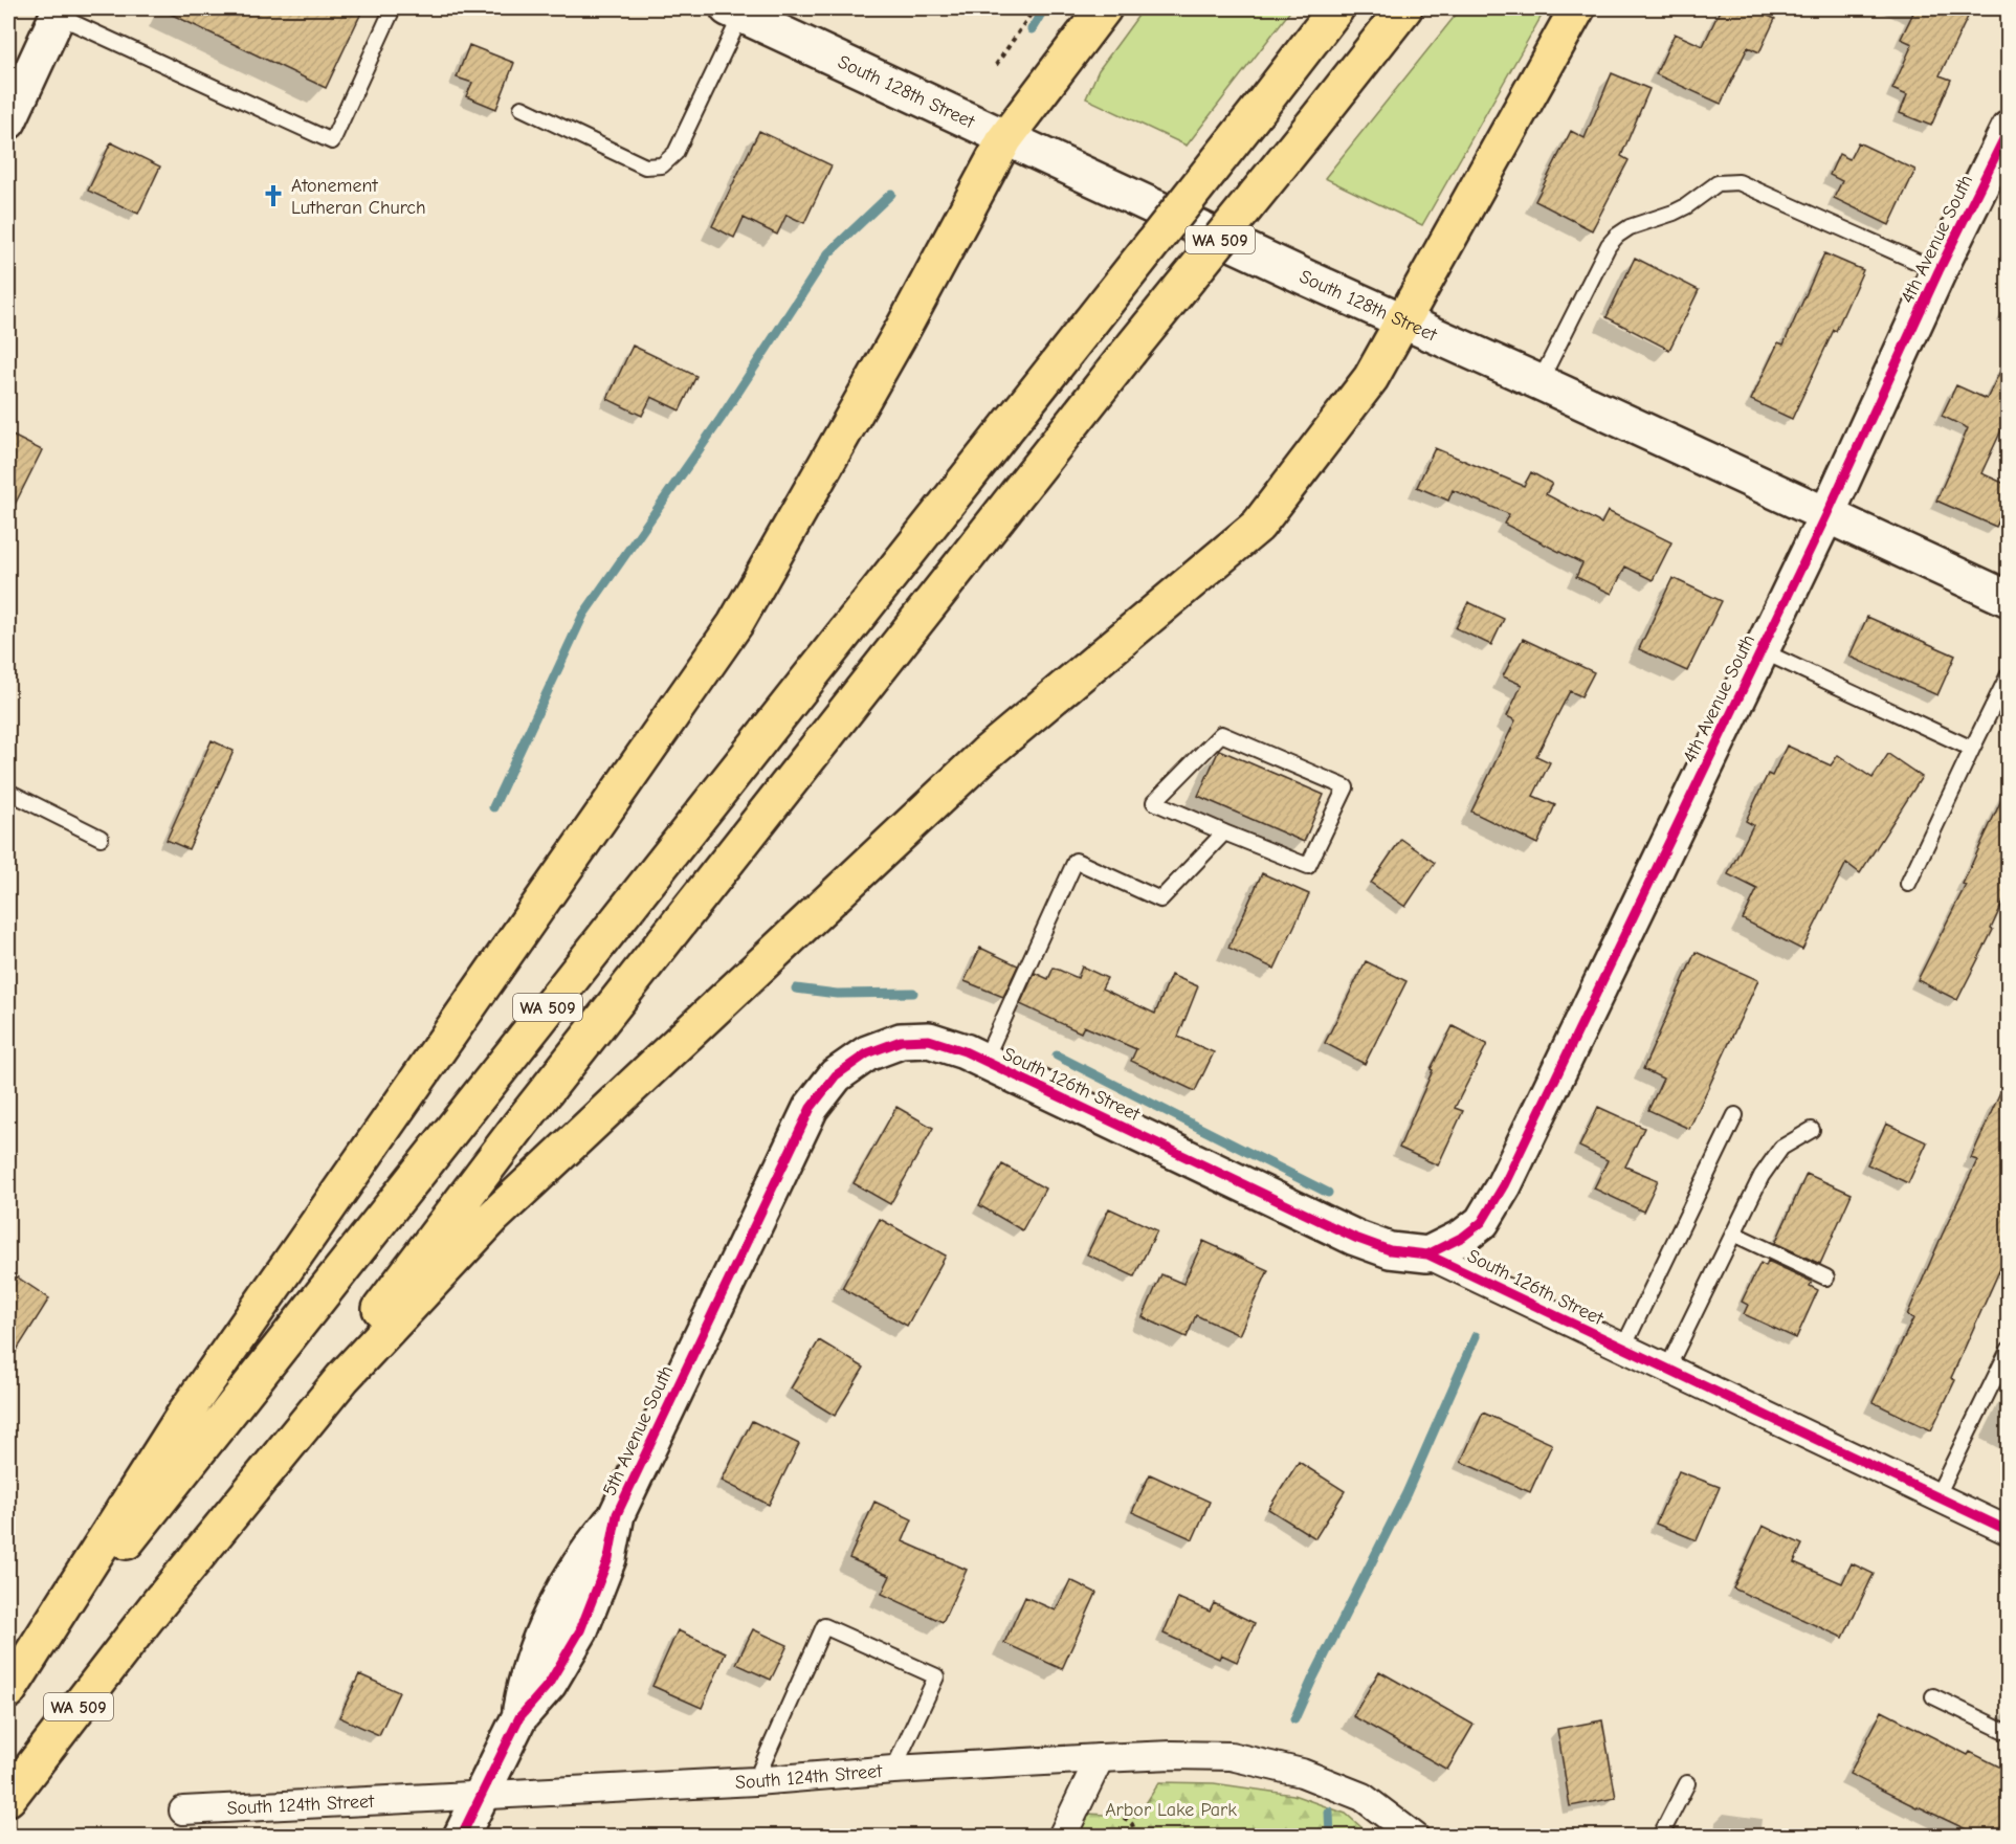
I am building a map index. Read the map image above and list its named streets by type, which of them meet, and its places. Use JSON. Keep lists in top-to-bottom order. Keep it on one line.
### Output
{"streets":{"highway":["WA 509"],"street":["South 128th Street","4th Avenue South","South 126th Street","5th Avenue South","South 124th Street"]},"crossings":[["South 128th Street","4th Avenue South"],["4th Avenue South","South 126th Street"],["South 126th Street","5th Avenue South"],["5th Avenue South","South 124th Street"]],"parks":["Arbor Lake Park"],"places":{"church":["Atonement Lutheran Church"]}}
